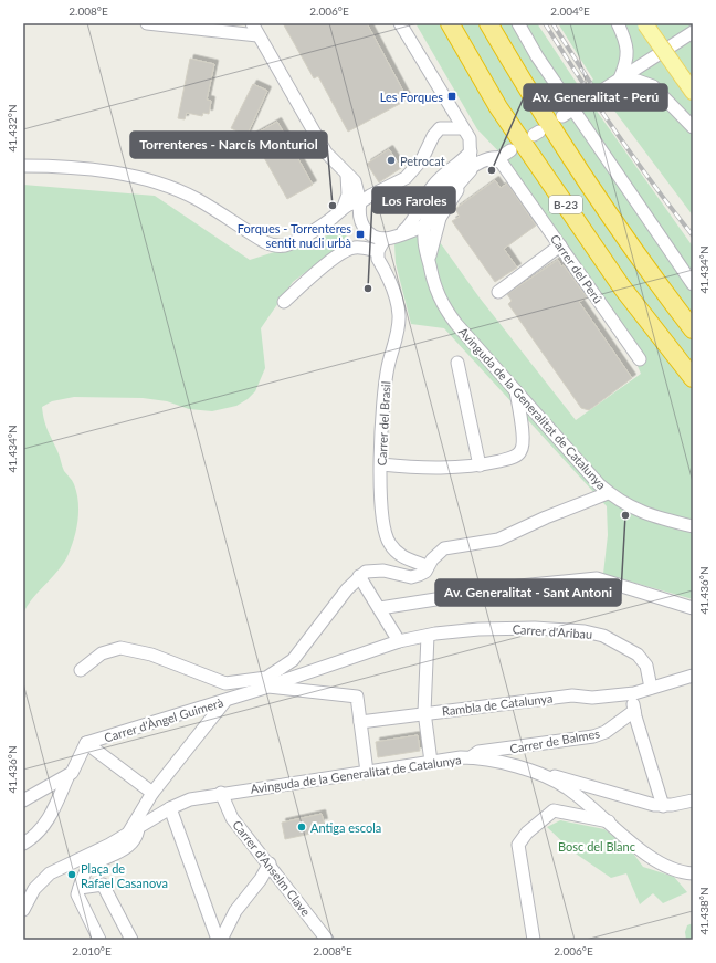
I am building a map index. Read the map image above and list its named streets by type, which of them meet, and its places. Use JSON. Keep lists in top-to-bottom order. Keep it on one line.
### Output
{"streets":{"highway":["B-23"],"street":["Carrer del Perú","Avinguda de la Generalitat de Catalunya","Carrer del Brasil","Carrer d'Aribau","Rambla de Catalunya","Carrer d'Àngel Guimerà","Carrer de Balmes","Carrer d'Anselm Clave"]},"crossings":[["Carrer del Perú","Avinguda de la Generalitat de Catalunya"],["Avinguda de la Generalitat de Catalunya","Carrer de Balmes"],["Avinguda de la Generalitat de Catalunya","Carrer d'Anselm Clave"],["Carrer d'Aribau","Carrer d'Àngel Guimerà"]],"parks":["Bosc del Blanc"],"places":{"transit":["Les Forques","Forques - Torrenteres sentit nucli urbà"],"other":["Petrocat","Av. Generalitat - Perú","Torrenteres - Narcís Monturiol","Los Faroles","Av. Generalitat - Sant Antoni","Antiga escola","Plaça de Rafael Casanova"]},"coordinates":["2.008°E","2.006°E","2.004°E","41.432°N","41.434°N","41.436°N","41.438°N","2.010°E"]}
